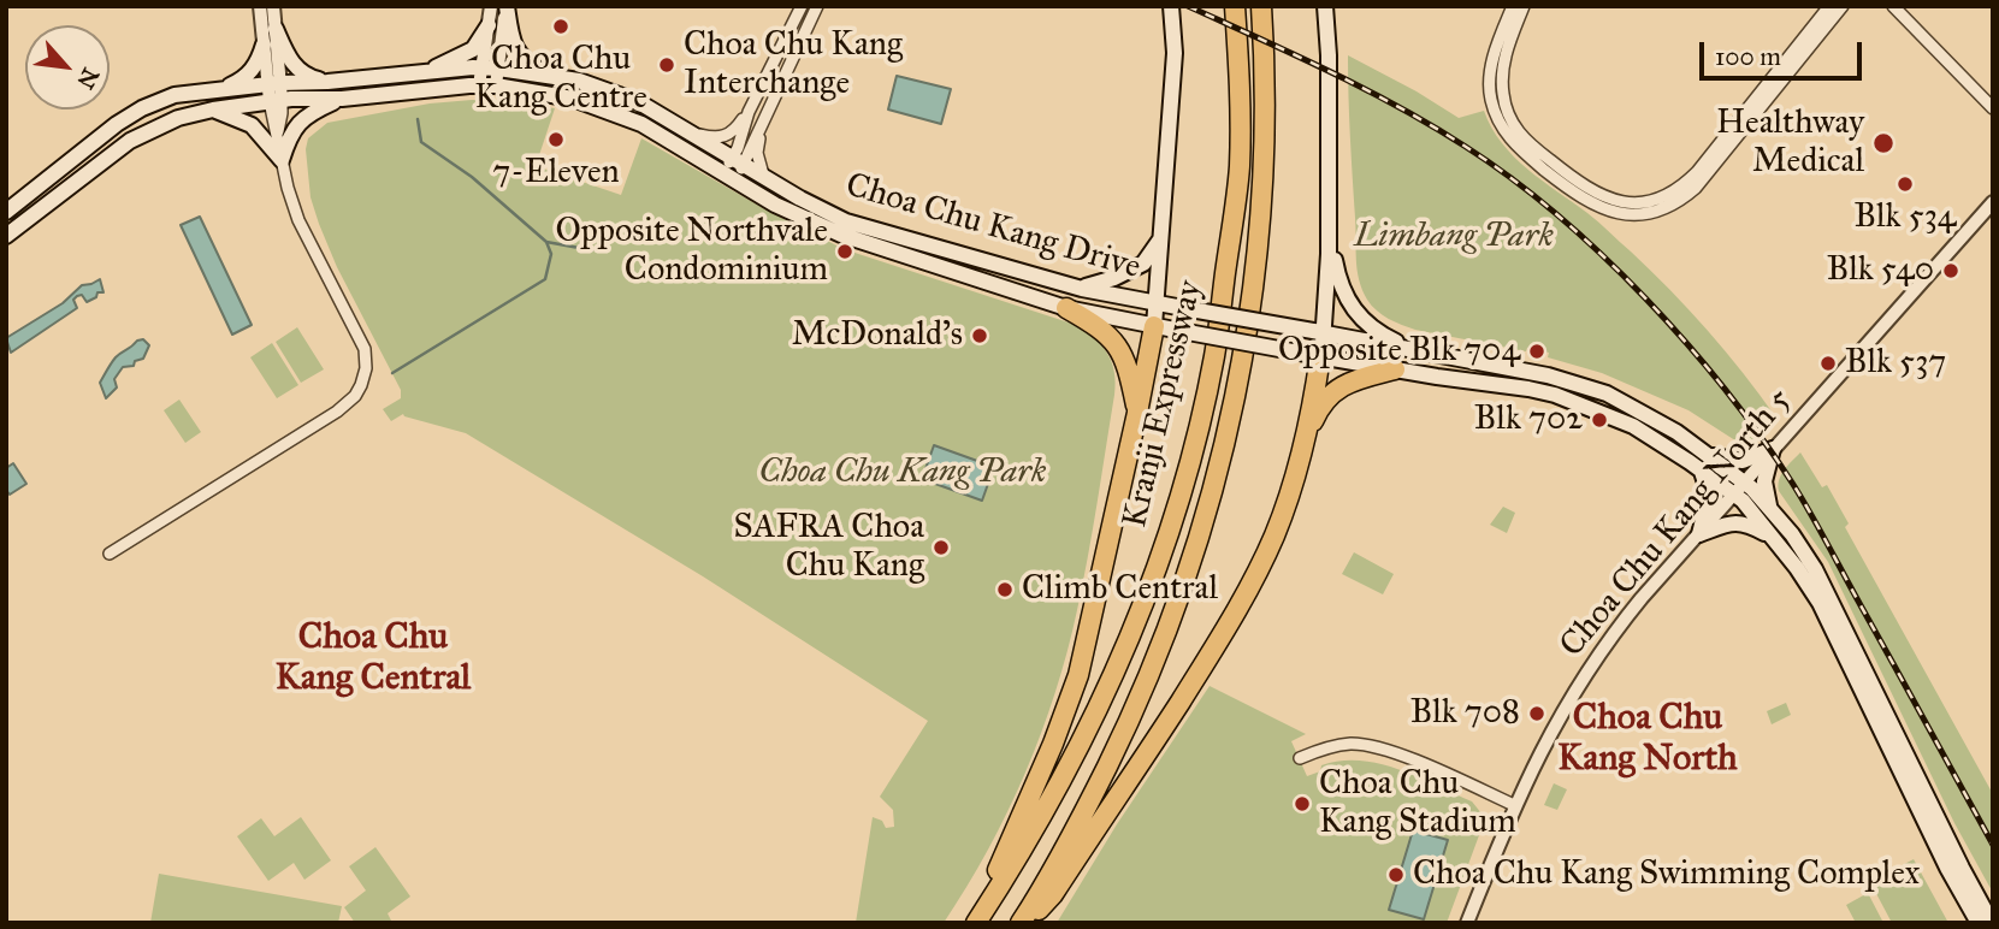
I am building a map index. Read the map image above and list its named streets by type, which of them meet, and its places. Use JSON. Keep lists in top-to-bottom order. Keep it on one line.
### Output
{"streets":{"highway":["Kranji Expressway"],"main road":["Choa Chu Kang Drive"],"street":["Choa Chu Kang North 5"]},"crossings":[["Choa Chu Kang Drive","Choa Chu Kang North 5"]],"districts":["Choa Chu Kang Central","Choa Chu Kang North"],"parks":["Limbang Park","Choa Chu Kang Park"],"places":["Choa Chu Kang Centre","Choa Chu Kang Interchange","7-Eleven","Healthway Medical","Blk 534","Opposite Northvale Condominium","Blk 540","McDonald's","Opposite Blk 704","Blk 537","Blk 702","SAFRA Choa Chu Kang","Climb Central","Blk 708","Choa Chu Kang Stadium","Choa Chu Kang Swimming Complex"],"scale_bar":"100 m","north":"bottom right"}
